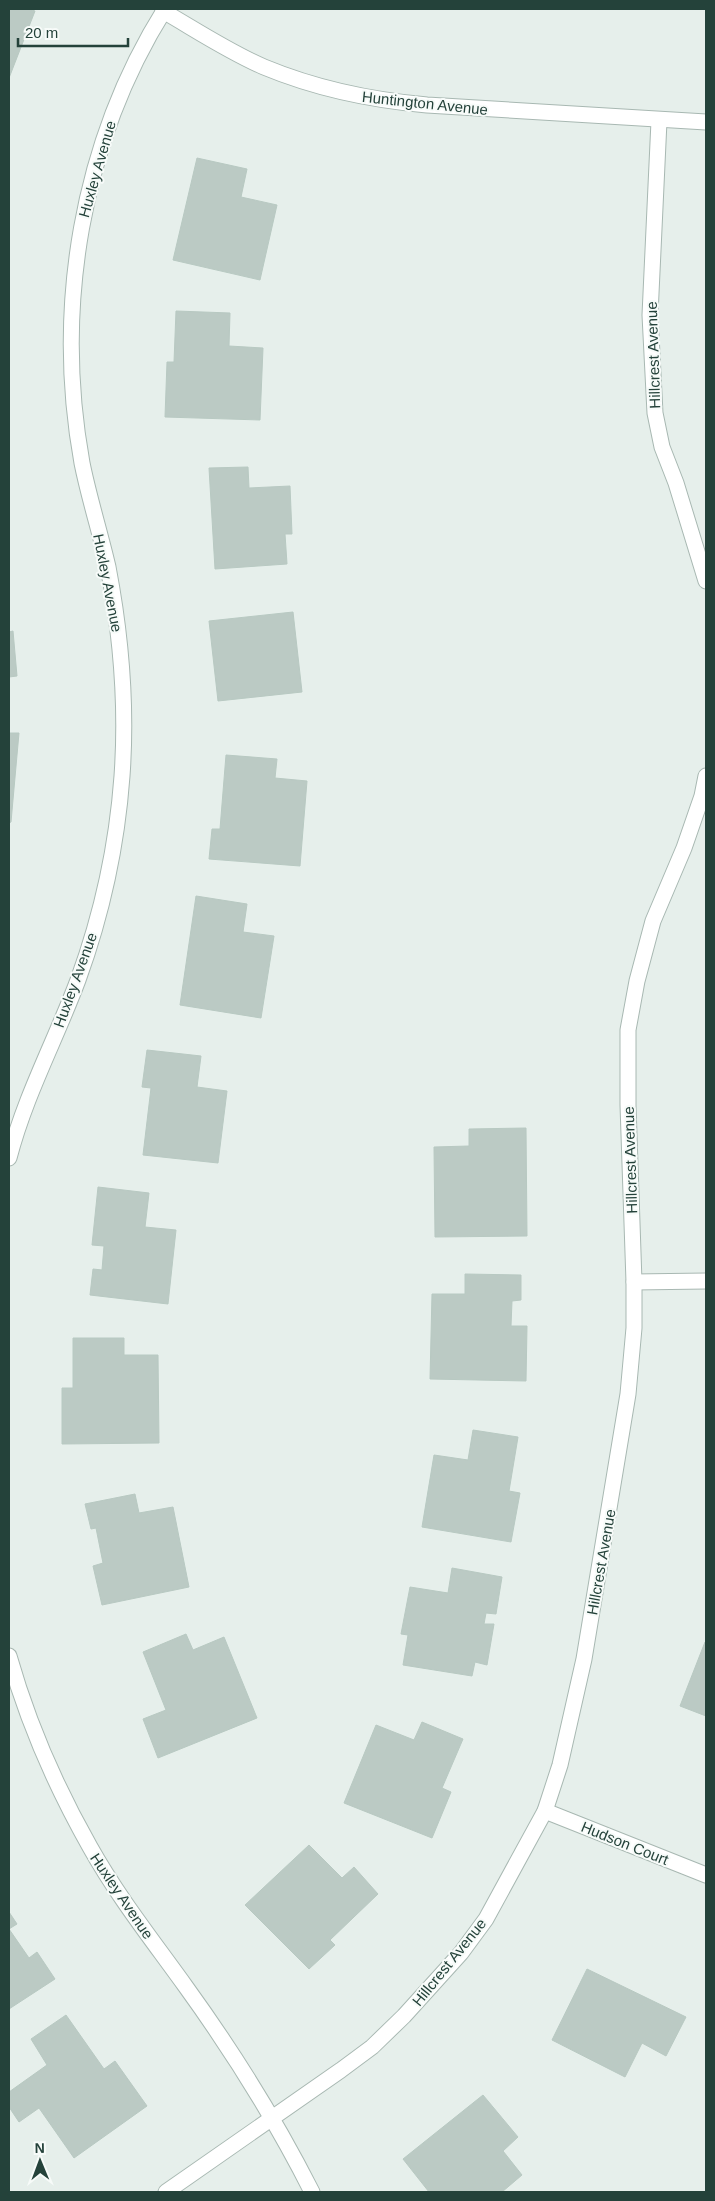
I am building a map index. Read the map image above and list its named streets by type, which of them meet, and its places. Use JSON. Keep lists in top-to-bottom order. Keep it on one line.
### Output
{"streets":{"street":["Huntington Avenue","Huxley Avenue","Hillcrest Avenue","Hudson Court"]},"crossings":[["Huntington Avenue","Huxley Avenue"],["Huntington Avenue","Hillcrest Avenue"],["Huxley Avenue","Hillcrest Avenue"],["Hillcrest Avenue","Hudson Court"]],"scale_bar":"20 m","north":"top"}
